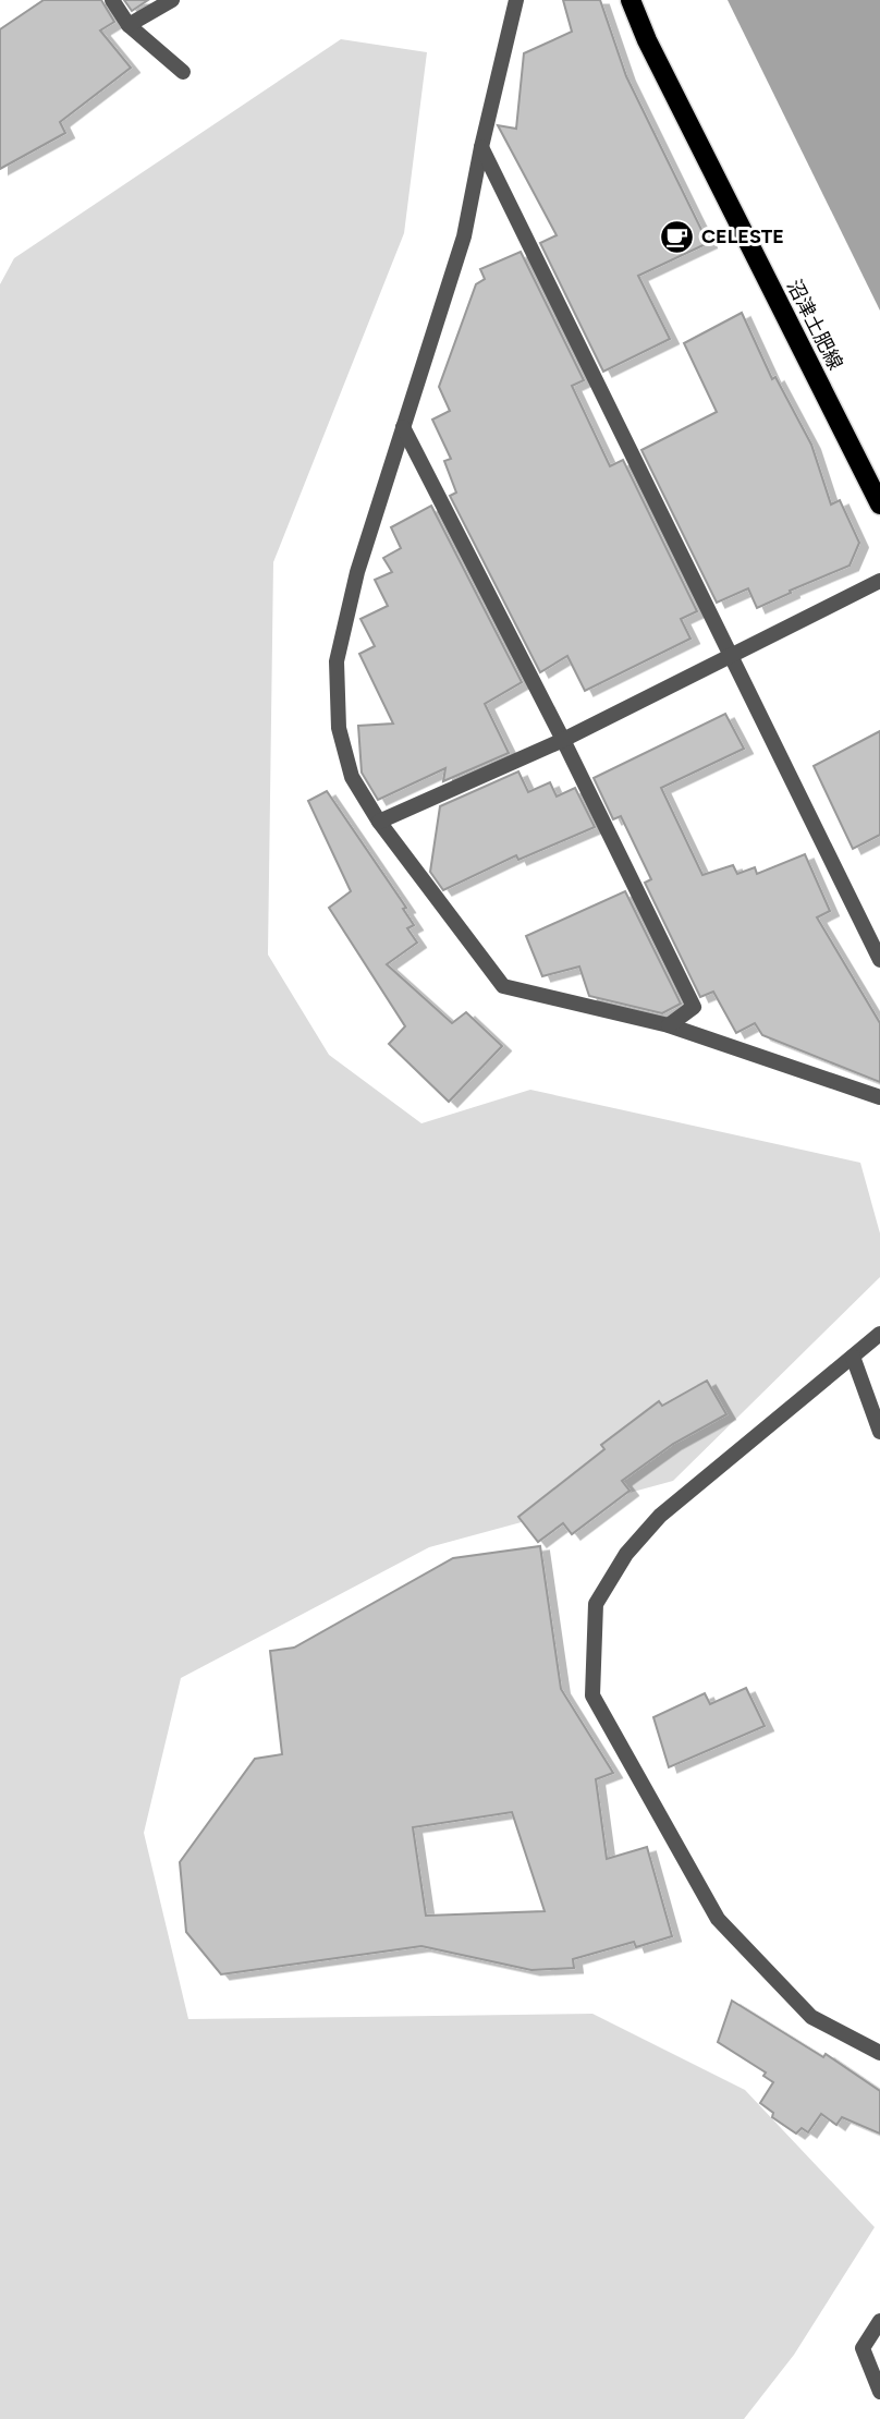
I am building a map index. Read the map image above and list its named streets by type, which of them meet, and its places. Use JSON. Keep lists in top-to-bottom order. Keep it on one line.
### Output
{"streets":{"main road":["沼津土肥線"]},"places":{"cafe":["CELESTE"]}}
